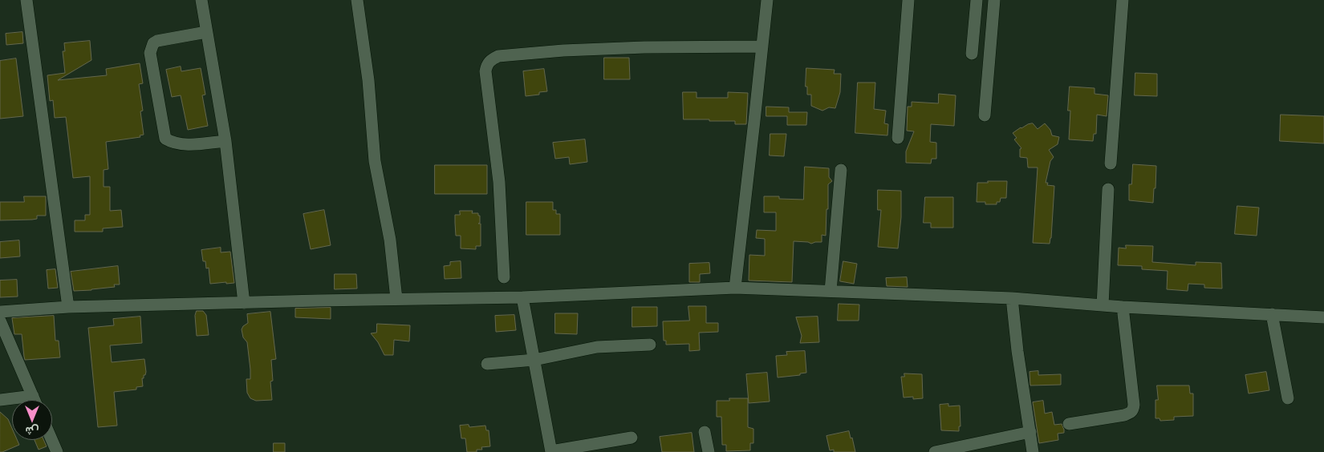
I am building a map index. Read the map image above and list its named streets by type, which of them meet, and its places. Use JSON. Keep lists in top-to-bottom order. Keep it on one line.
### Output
{"north":"bottom"}
